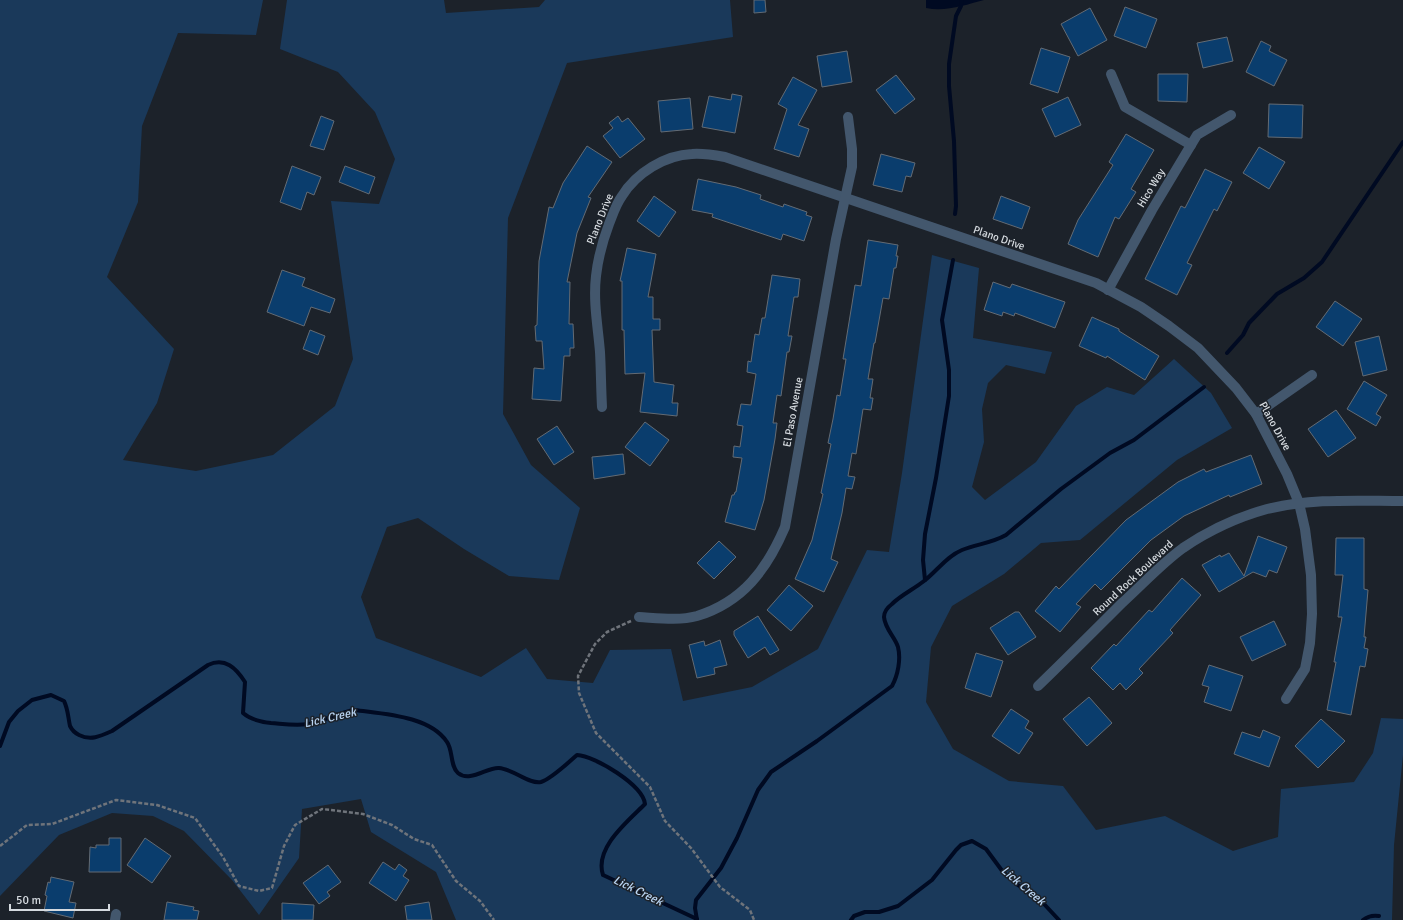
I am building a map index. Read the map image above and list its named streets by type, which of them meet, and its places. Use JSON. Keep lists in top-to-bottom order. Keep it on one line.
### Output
{"streets":{"street":["Hico Way","Plano Drive","El Paso Avenue","Round Rock Boulevard"]},"crossings":[["Hico Way","Plano Drive"],["Plano Drive","El Paso Avenue"],["Plano Drive","Round Rock Boulevard"]],"water":["Lick Creek"],"scale_bar":"50 m"}
